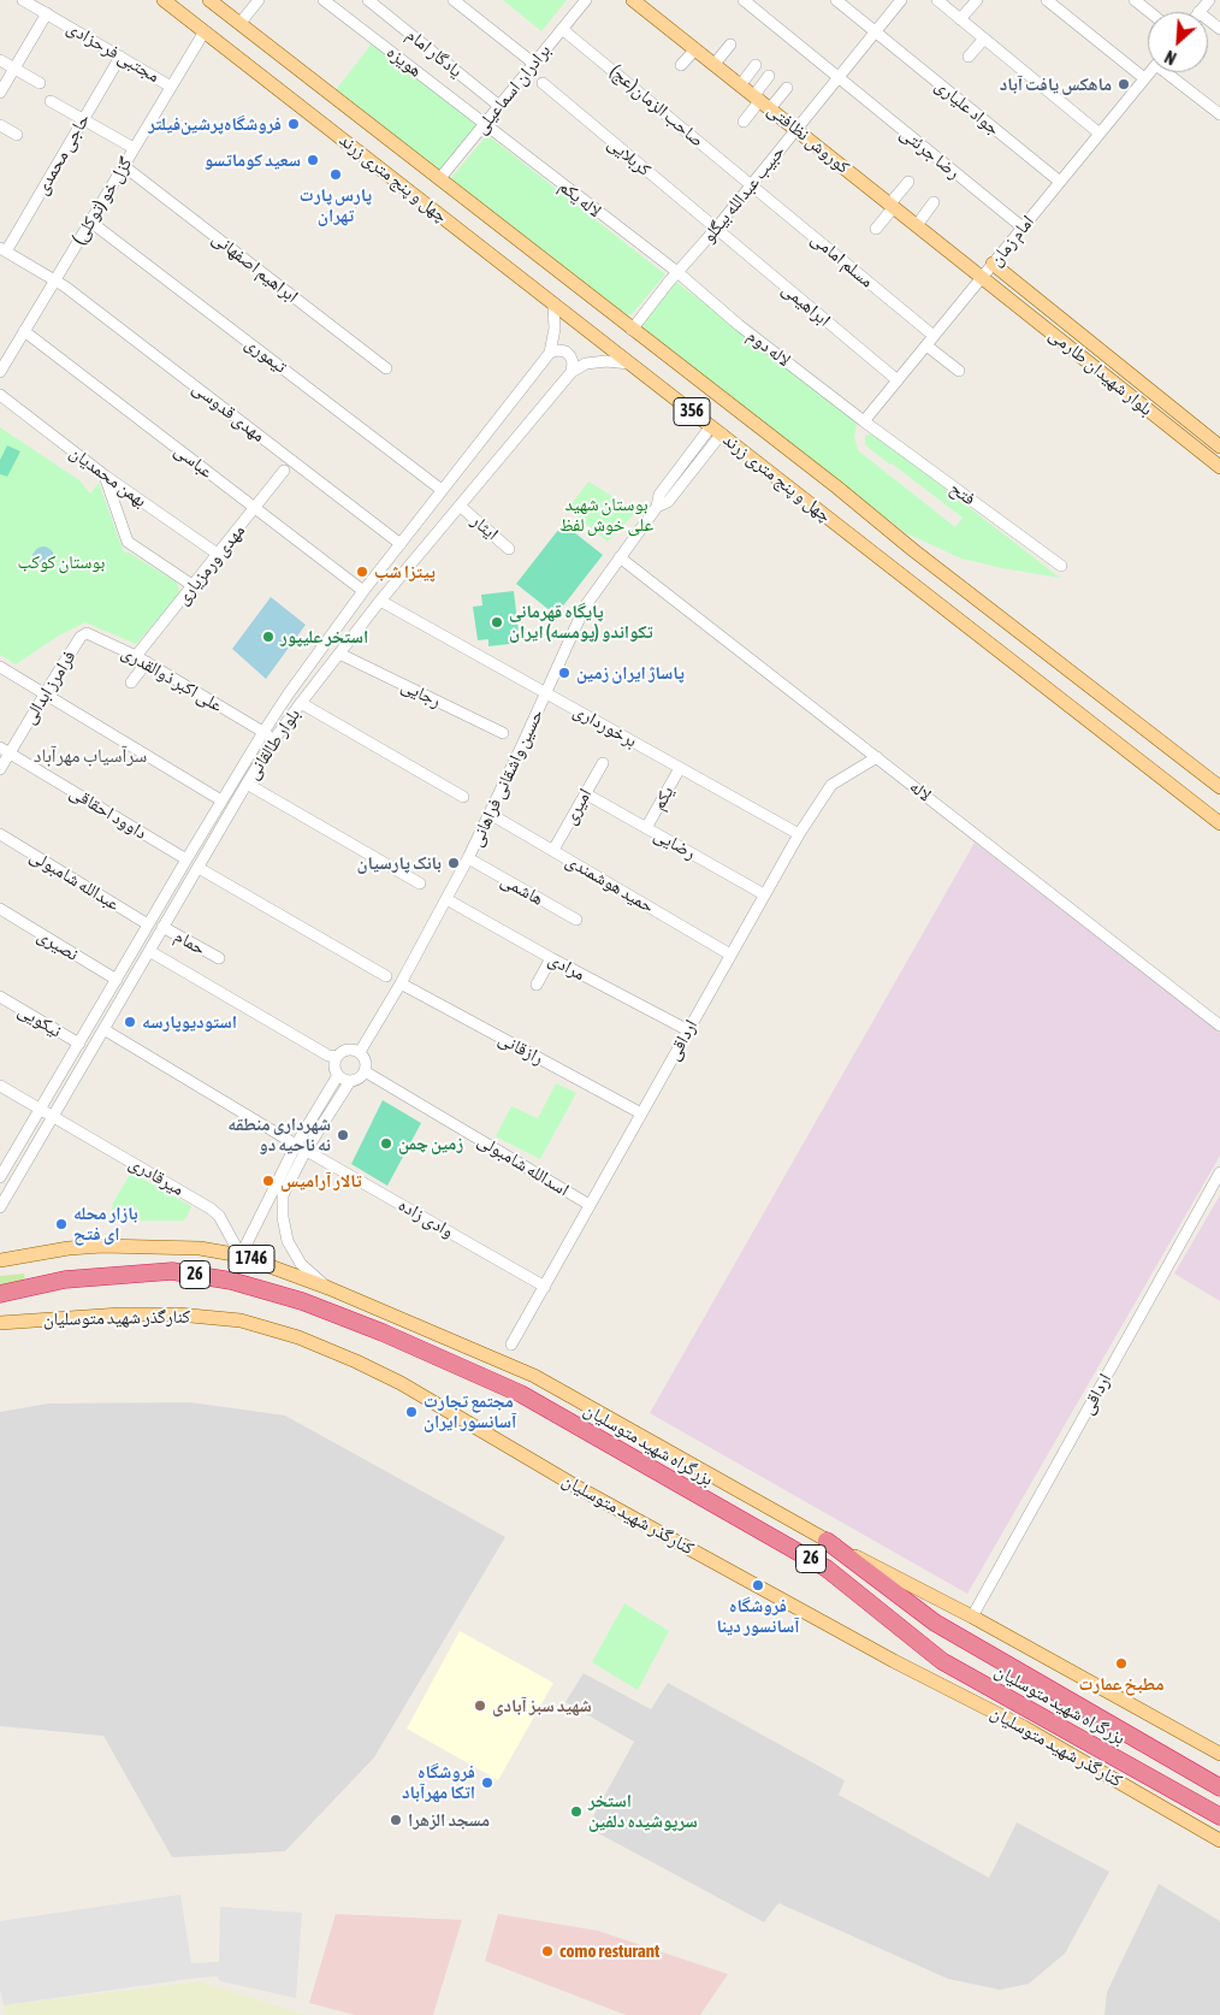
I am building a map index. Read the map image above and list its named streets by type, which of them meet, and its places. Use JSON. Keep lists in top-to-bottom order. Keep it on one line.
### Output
{"streets":{"highway":["26","بزرگراه شهید متوسلیان"],"main road":["کوروش نظافتی","چهل و پنج متری زرند","بلوار شهیدان طارمی","356","1746","کنارگذر شهید متوسلیان"],"street":["مجتبی فرحزادی","یادگار امام","هویزه","برادران اسماعیلی","صاحب الزمان(عج)","جواد علیاری","رضا جرئتی","حاجی محمدی","کربلایی","حبیب عبدالله بیگلو","لاله یکم","گزل خو (توکلی)","امام زمان","مسلم امامی","ابراهیم اصفهانی","ابراهیمی","لاله دوم","تیموری","مهدی قدوسی","عباسی","بهمن محمدیان","فتح","ایثار","مهدی ورمزیاری","علی اکبر ذوالقدری","فرامرز ابدالی","رجایی","برخورداری","بلوار طالقانی","حسین واشقانی فراهانی","لاله","یکم","امیری","داوود احقاقی","رضایی","عبدالله شامبولی","حمید هوشمندی","هاشمی","حمام","نصیری","مرادی","نیکویی","ارداقی","رازقانی","اسدالله شامبولی","میرقادری","وادی زاده"]},"crossings":[["مجتبی فرحزادی","حاجی محمدی"],["مجتبی فرحزادی","گزل خو (توکلی)"],["یادگار امام","برادران اسماعیلی"],["هویزه","برادران اسماعیلی"],["هویزه","لاله یکم"],["برادران اسماعیلی","صاحب الزمان(عج)"],["برادران اسماعیلی","چهل و پنج متری زرند"],["برادران اسماعیلی","لاله یکم"],["صاحب الزمان(عج)","حبیب عبدالله بیگلو"],["صاحب الزمان(عج)","مسلم امامی"],["جواد علیاری","حبیب عبدالله بیگلو"],["جواد علیاری","امام زمان"],["کوروش نظافتی","حبیب عبدالله بیگلو"],["کوروش نظافتی","امام زمان"],["کوروش نظافتی","بلوار شهیدان طارمی"],["رضا جرئتی","حبیب عبدالله بیگلو"],["رضا جرئتی","امام زمان"],["حاجی محمدی","مهدی قدوسی"],["کربلایی","حبیب عبدالله بیگلو"],["کربلایی","ابراهیمی"],["چهل و پنج متری زرند","حبیب عبدالله بیگلو"],["چهل و پنج متری زرند","گزل خو (توکلی)"],["چهل و پنج متری زرند","بلوار طالقانی"],["چهل و پنج متری زرند","حسین واشقانی فراهانی"],["حبیب عبدالله بیگلو","لاله یکم"],["حبیب عبدالله بیگلو","مسلم امامی"],["حبیب عبدالله بیگلو","ابراهیمی"],["حبیب عبدالله بیگلو","لاله دوم"],["لاله یکم","لاله دوم"],["گزل خو (توکلی)","ابراهیم اصفهانی"],["گزل خو (توکلی)","تیموری"],["گزل خو (توکلی)","مهدی قدوسی"],["گزل خو (توکلی)","عباسی"],["امام زمان","مسلم امامی"],["امام زمان","ابراهیمی"],["امام زمان","لاله دوم"],["امام زمان","بلوار شهیدان طارمی"],["امام زمان","فتح"],["لاله دوم","فتح"],["تیموری","بلوار طالقانی"],["مهدی قدوسی","بلوار طالقانی"],["عباسی","مهدی ورمزیاری"],["عباسی","بلوار طالقانی"],["بهمن محمدیان","مهدی ورمزیاری"],["ایثار","بلوار طالقانی"],["مهدی ورمزیاری","علی اکبر ذوالقدری"],["علی اکبر ذوالقدری","فرامرز ابدالی"],["علی اکبر ذوالقدری","بلوار طالقانی"],["فرامرز ابدالی","داوود احقاقی"],["رجایی","بلوار طالقانی"],["برخورداری","بلوار طالقانی"],["برخورداری","حسین واشقانی فراهانی"],["برخورداری","یکم"],["برخورداری","ارداقی"],["بلوار طالقانی","داوود احقاقی"],["بلوار طالقانی","عبدالله شامبولی"],["بلوار طالقانی","حمام"],["بلوار طالقانی","نصیری"],["بلوار طالقانی","نیکویی"],["بلوار طالقانی","میرقادری"],["بلوار طالقانی","وادی زاده"],["حسین واشقانی فراهانی","لاله"],["حسین واشقانی فراهانی","حمید هوشمندی"],["حسین واشقانی فراهانی","هاشمی"],["حسین واشقانی فراهانی","مرادی"],["حسین واشقانی فراهانی","رازقانی"],["حسین واشقانی فراهانی","اسدالله شامبولی"],["لاله","ارداقی"],["یکم","رضایی"],["امیری","رضایی"],["امیری","حمید هوشمندی"],["رضایی","ارداقی"],["حمید هوشمندی","ارداقی"],["مرادی","ارداقی"],["ارداقی","رازقانی"],["ارداقی","اسدالله شامبولی"],["ارداقی","وادی زاده"],["میرقادری","1746"],["1746","بزرگراه شهید متوسلیان"]],"districts":["سرآسیاب مهرآباد"],"parks":["بوستان شهید علی خوش لفظ","بوستان کوکب"],"places":["ماهکس یافت آباد","فروشگاه‌پرشین‌فیلتر","سعید کوماتسو","پارس پارت تهران","پیتزا شب","پایگاه قهرمانی تکواندو (پومسه) ایران","استخر علیپور","پاساژ ایران زمین","بانک پارسیان","استودیوپارسه","شهرداری منطقه نه ناحیه دو","زمین چمن","تالار آرامیس","بازار محله ای فتح","مجتمع تجارت آسانسور ایران","فروشگاه آسانسور دینا","مطبخ عمارت","شهید سبز آبادی","فروشگاه اتکا مهرآباد","استخر سرپوشیده دلفین","مسجد الزهرا","como resturant"],"north":"bottom left"}
